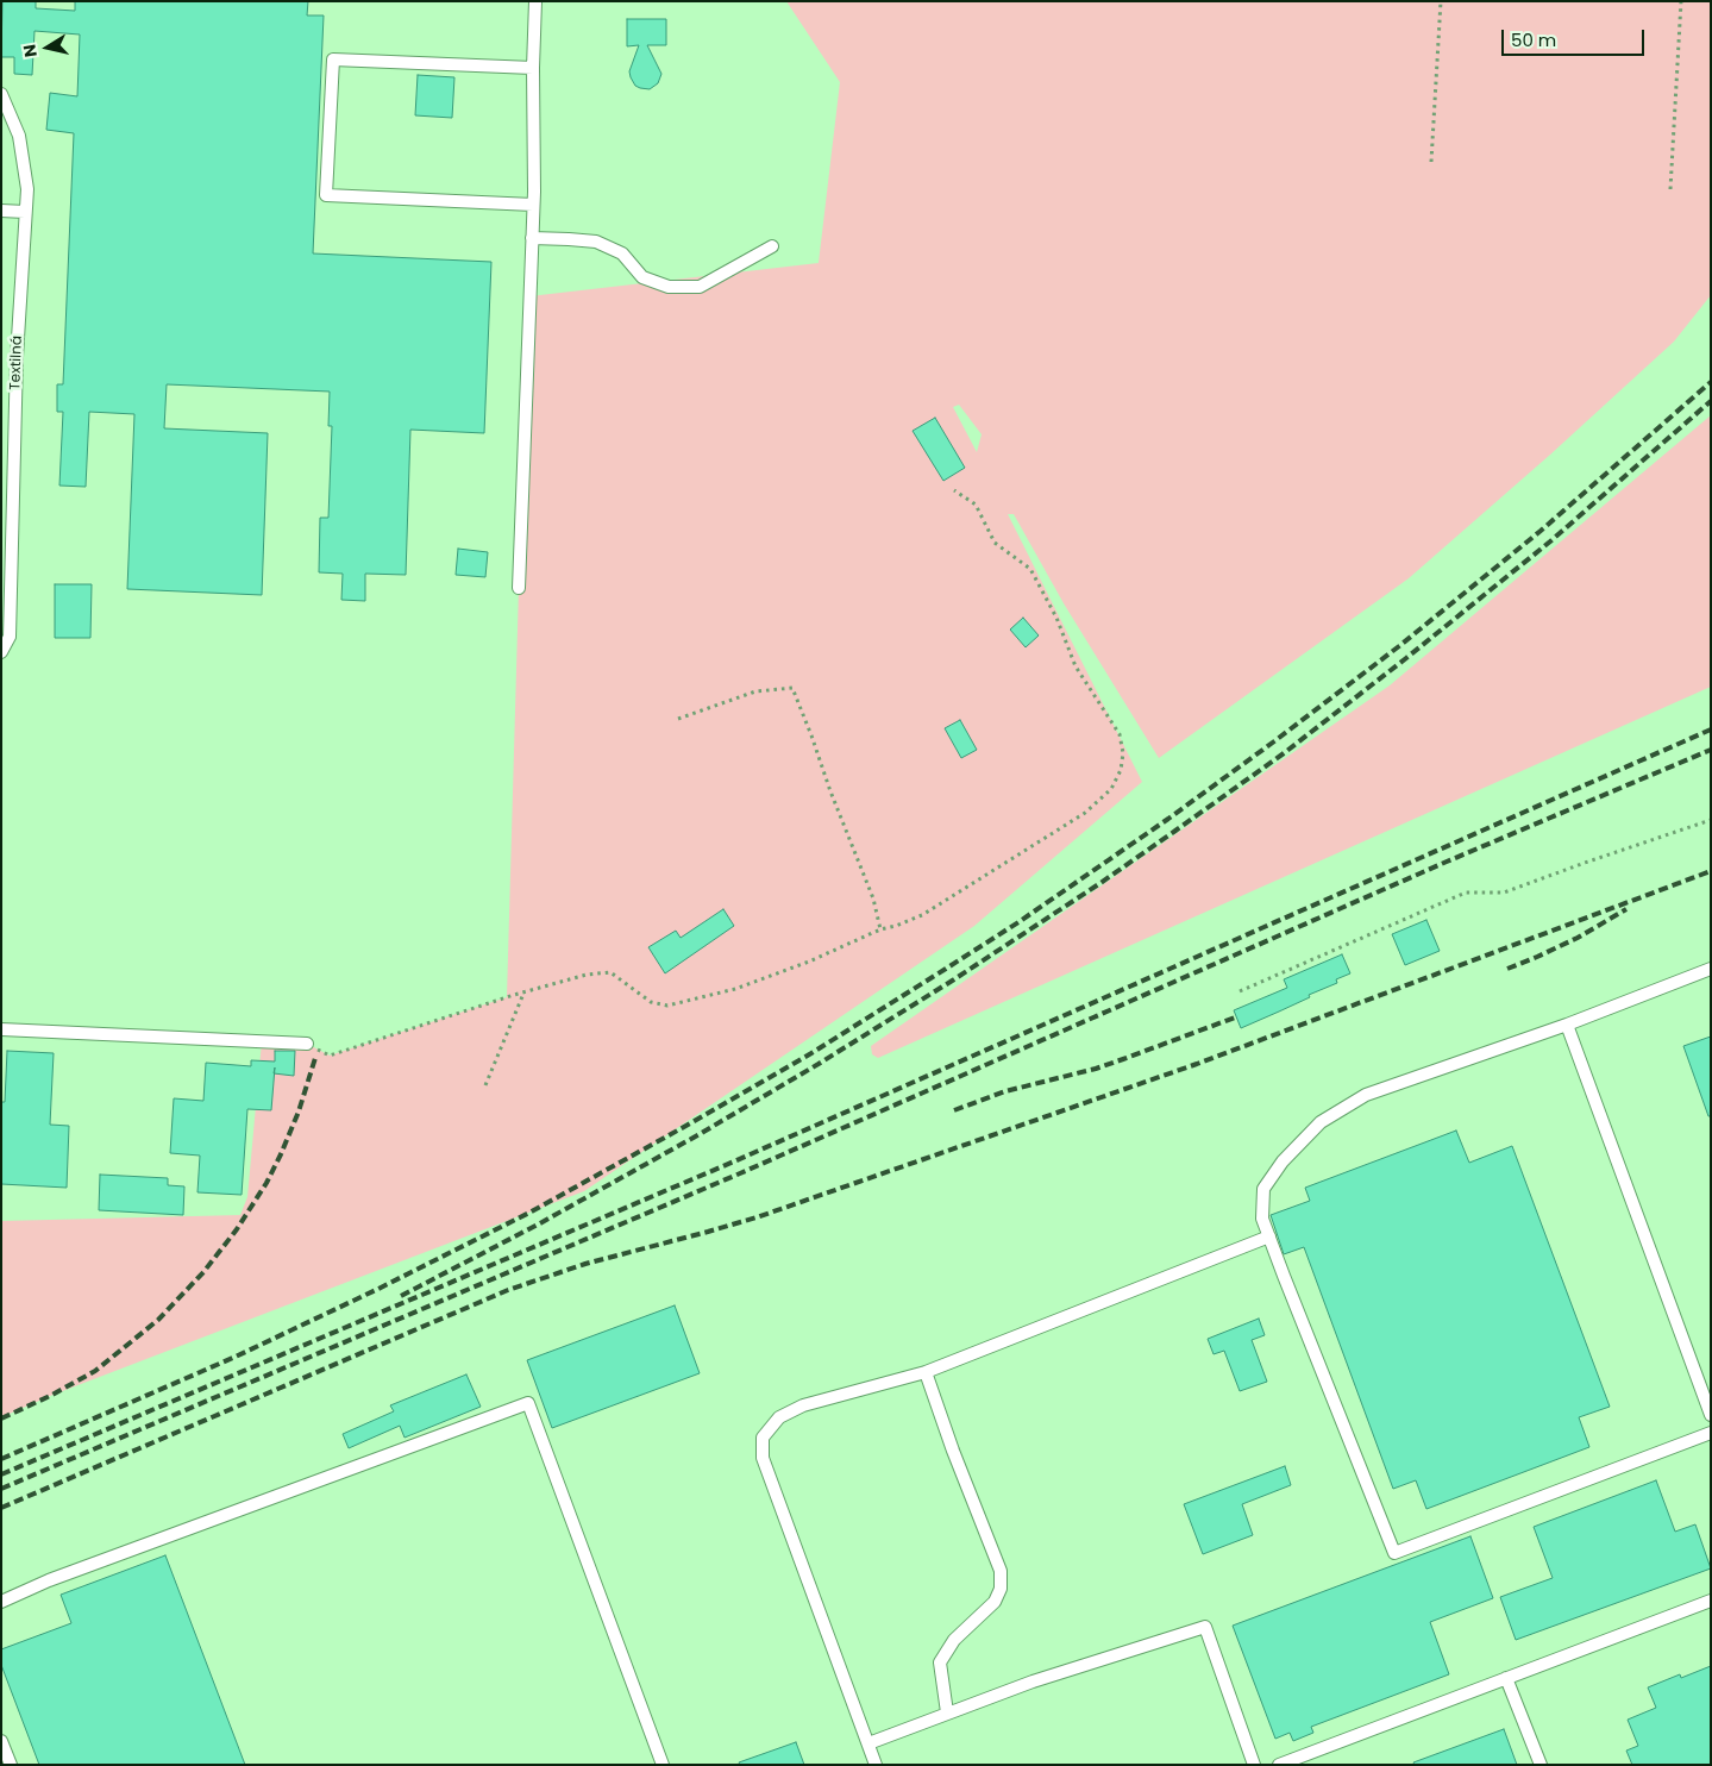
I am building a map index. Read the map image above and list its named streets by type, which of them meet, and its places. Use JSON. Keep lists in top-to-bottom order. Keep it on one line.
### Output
{"streets":{"lane":["Textilná"]},"scale_bar":"50 m","north":"left"}
